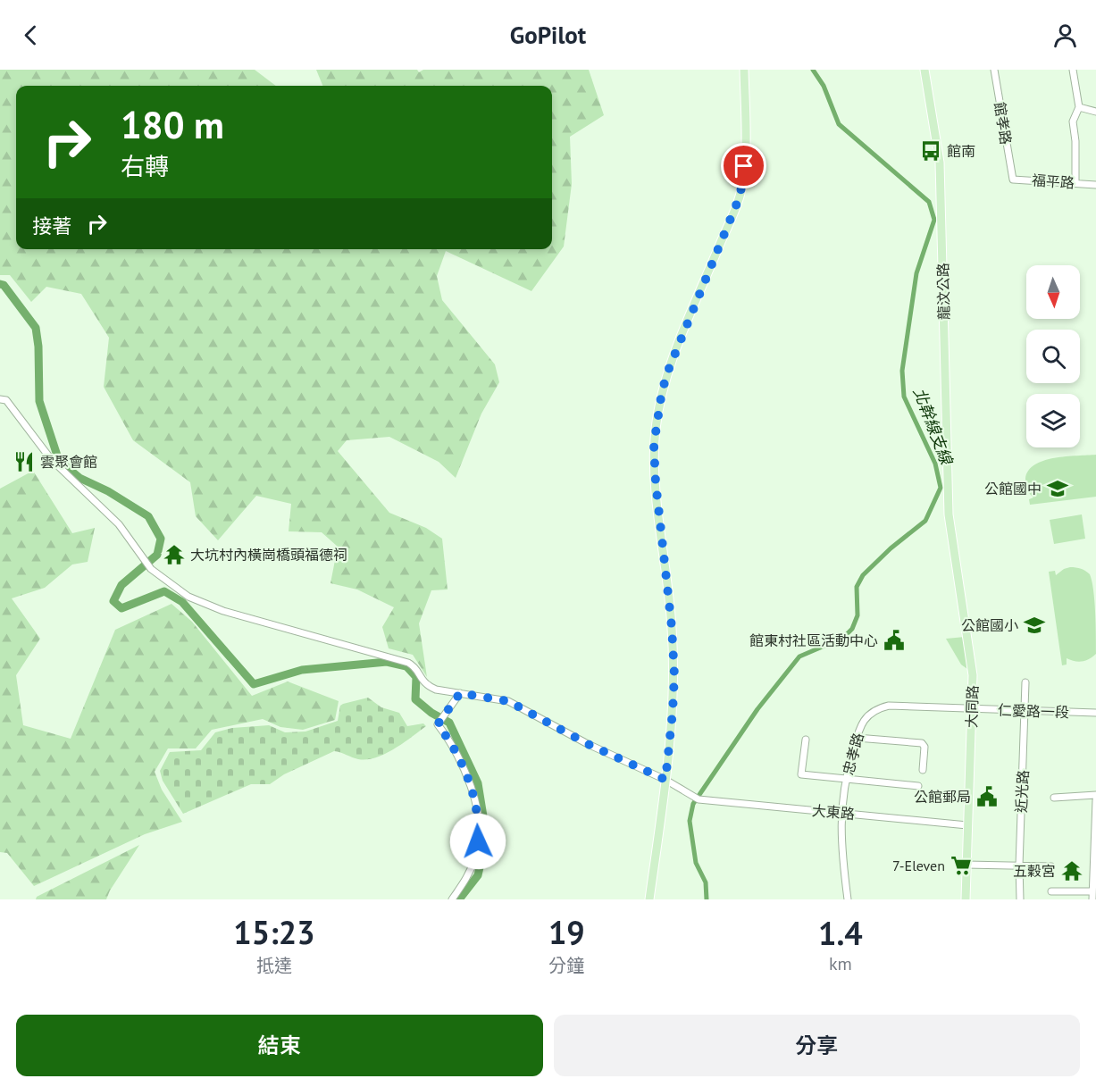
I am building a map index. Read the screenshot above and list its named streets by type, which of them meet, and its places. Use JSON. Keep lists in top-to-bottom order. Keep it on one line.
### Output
{"streets":{"main road":["龍汶公路","大同路"],"street":["館孝路","福平路","仁愛路一段","忠孝路","近光路","大東路"]},"crossings":[["館孝路","福平路"],["龍汶公路","大同路"],["大同路","仁愛路一段"],["大同路","忠孝路"],["大同路","大東路"],["仁愛路一段","忠孝路"],["仁愛路一段","近光路"],["忠孝路","大東路"]],"water":["北幹線支線"],"places":{"bus stop":["館南"],"restaurant":["雲聚會館"],"school or university":["公館國中","公館國小"],"temple":["大坑村內橫崗橋頭福德祠","五穀宮"],"public building":["館東村社區活動中心","公館郵局"],"supermarket":["7-Eleven"]},"north":"bottom","page":{"header":"GoPilot","turn":["180 m","右轉"],"then":"接著","eta":["15:23","抵達","19","分鐘","1.4","km"],"buttons":["結束","分享"]}}
